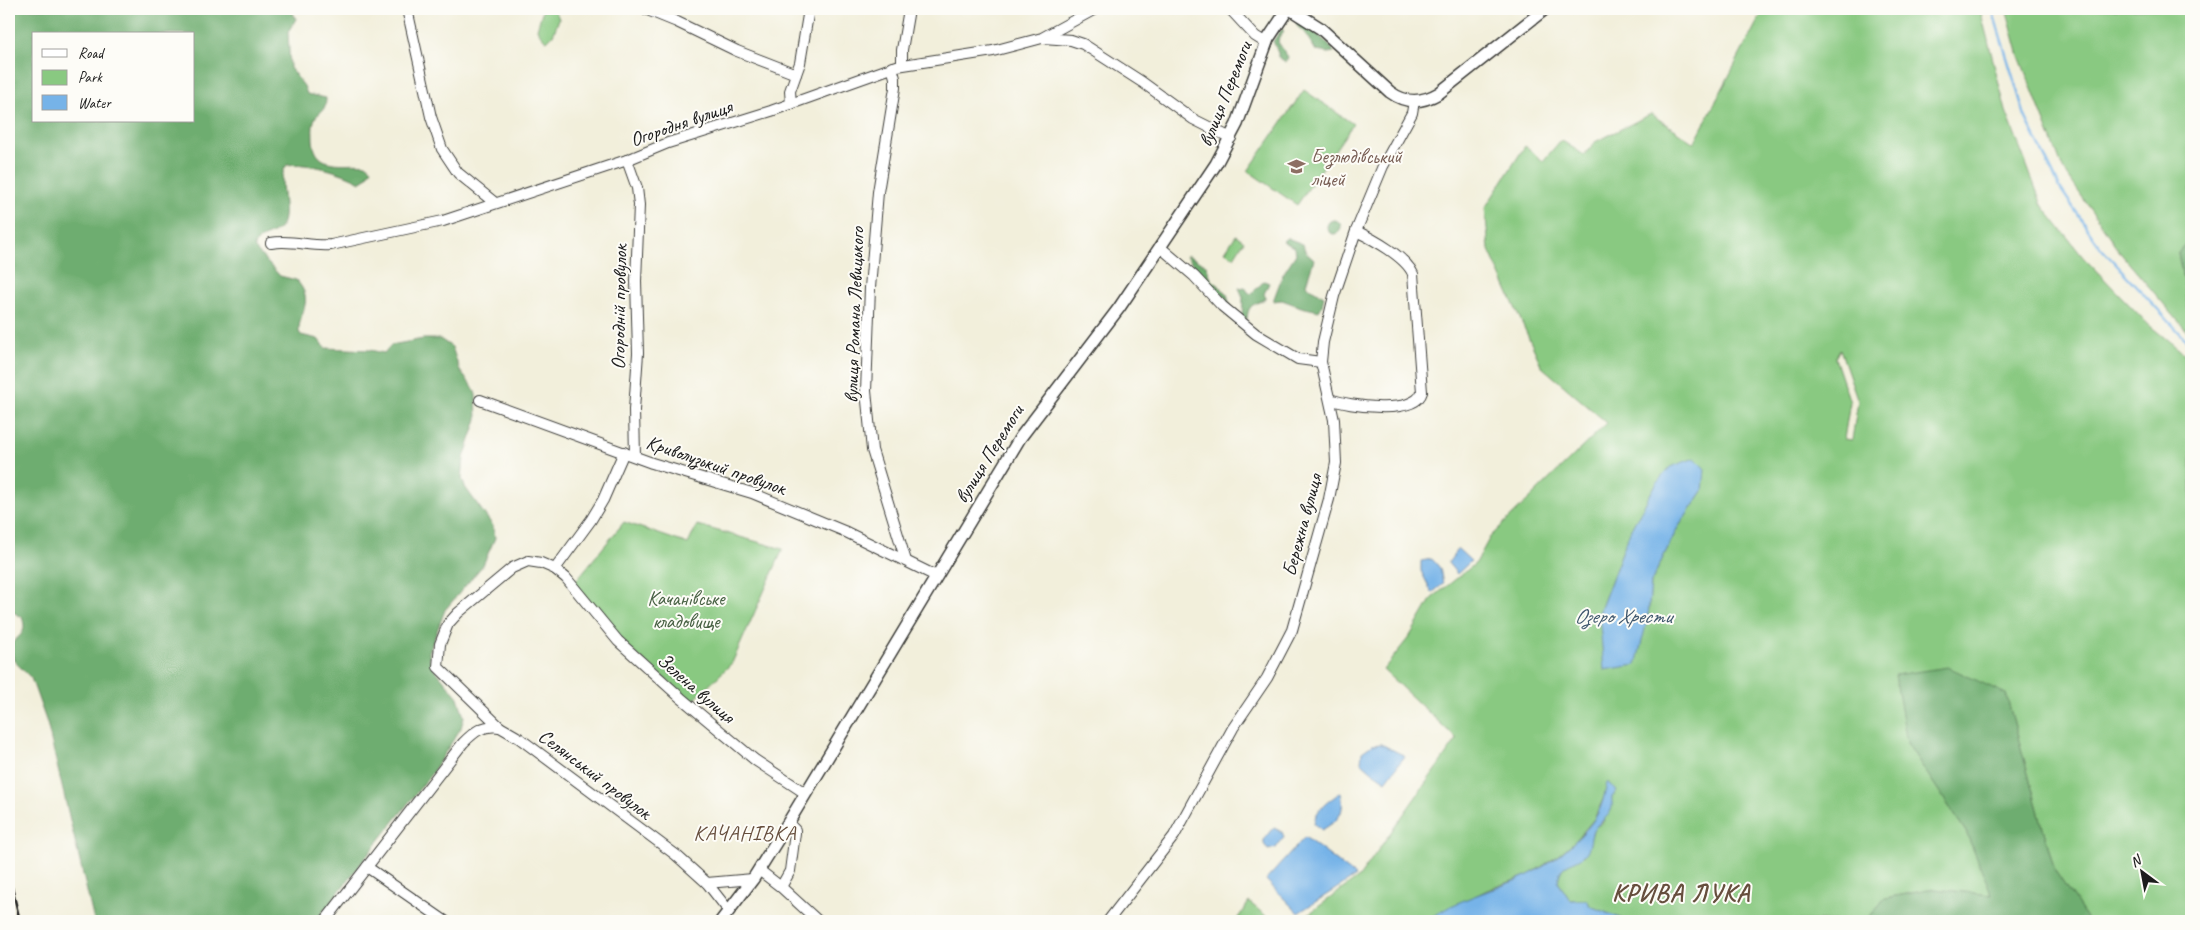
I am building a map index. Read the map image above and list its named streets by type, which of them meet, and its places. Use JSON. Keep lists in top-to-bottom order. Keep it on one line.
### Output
{"streets":{"street":["вулиця Перемоги","Огородня вулиця","Огородній провулок","вулиця Романа Левицького","Криволузький провулок","Бережна вулиця","Зелена вулиця","Селянський провулок"]},"crossings":[["вулиця Перемоги","Криволузький провулок"],["вулиця Перемоги","Бережна вулиця"],["вулиця Перемоги","Зелена вулиця"],["вулиця Перемоги","Селянський провулок"],["Огородня вулиця","Огородній провулок"],["Огородня вулиця","вулиця Романа Левицького"],["Огородній провулок","Криволузький провулок"],["вулиця Романа Левицького","Криволузький провулок"],["Зелена вулиця","Селянський провулок"]],"districts":["КАЧАНІВКА","КРИВА ЛУКА"],"water":["Озеро Хрести"],"parks":["Качанівське кладовище"],"places":{"school or university":["Безлюдівський ліцей"]},"legend":["Road","Park","Water"],"north":"top left"}
